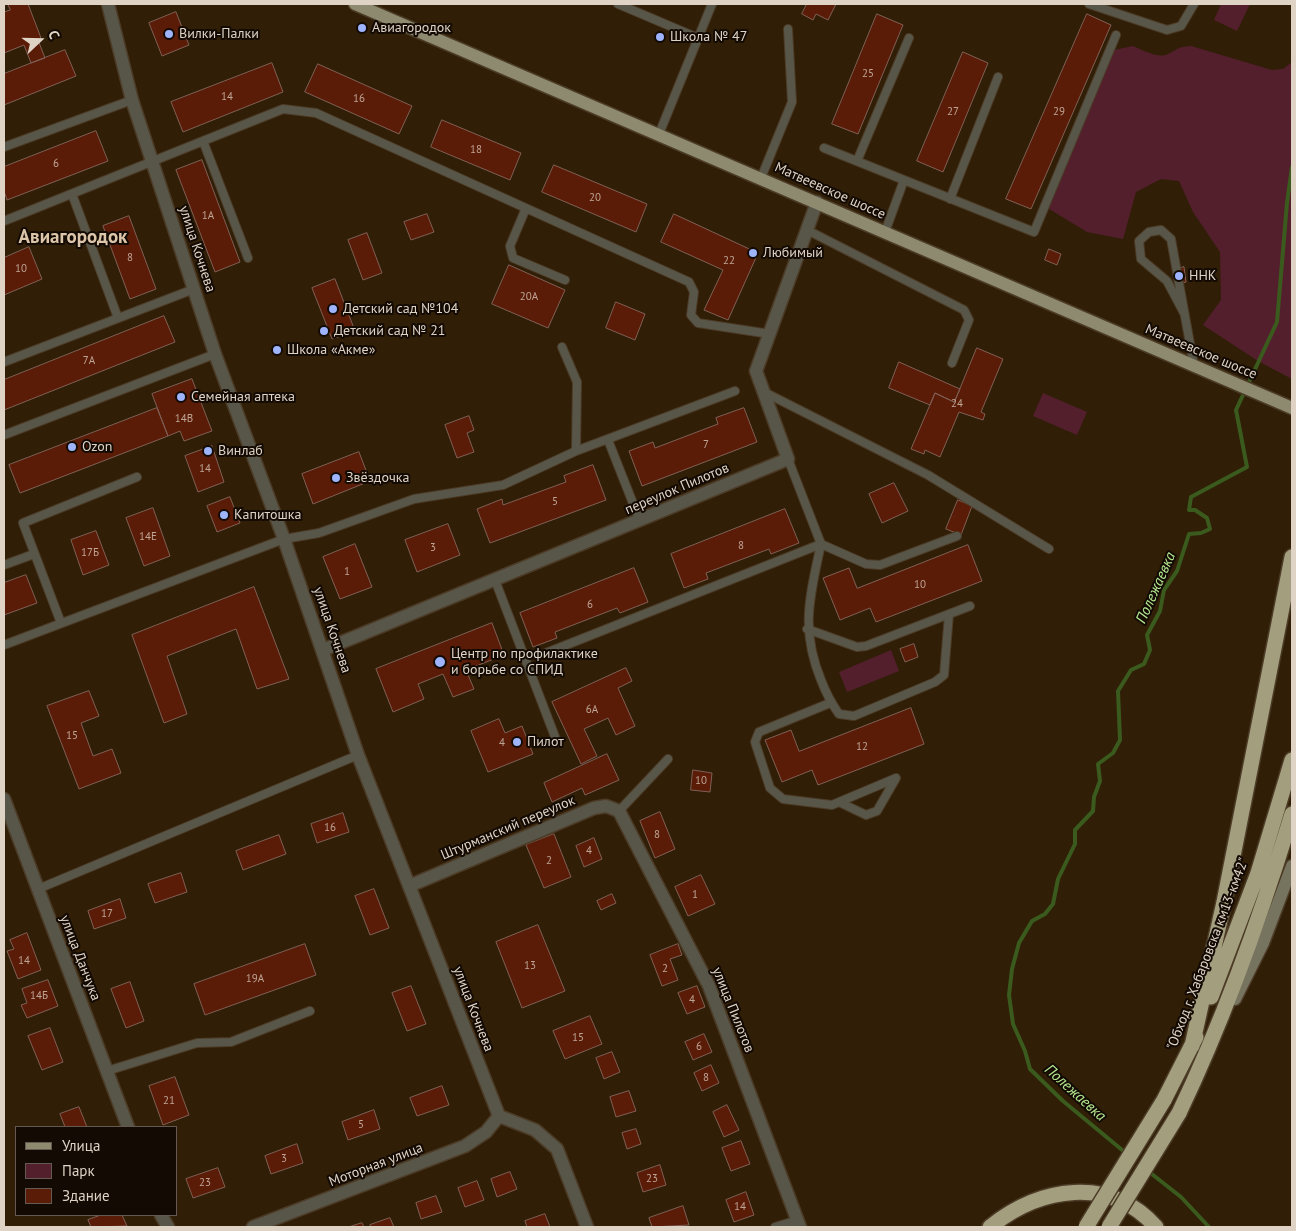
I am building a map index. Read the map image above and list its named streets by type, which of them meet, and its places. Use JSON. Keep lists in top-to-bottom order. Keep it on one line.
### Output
{"streets":{"highway":["\"Обход г. Хабаровска км13-км42\""],"main road":["Матвеевское шоссе"],"street":["улица Кочнева","переулок Пилотов","Штурманский переулок","улица Данчука","улица Пилотов","Моторная улица"]},"crossings":[["улица Кочнева","переулок Пилотов"],["улица Кочнева","Штурманский переулок"],["улица Кочнева","Моторная улица"],["Штурманский переулок","улица Пилотов"]],"districts":["Авиагородок"],"water":["Полежаевка"],"places":["Авиагородок","Вилки-Палки","Школа № 47","Любимый","ННК","Детский сад №104","Детский сад № 21","Школа «Акме»","Семейная аптека","Ozon","Винлаб","Звёздочка","Капитошка","Центр по профилактике и борьбе со СПИД","Пилот"],"house_numbers":["25","14","16","27","29","18","6","20","1А","8","22","10","20А","7А","24","14В","7","14","5","14Е","8","3","17Б","1","10","6","6А","15","4","12","10","16","8","4","2","1","17","14","13","2","19А","14Б","4","15","6","8","21","5","3","23","23","14"],"legend":["Улица","Парк","Здание"],"north":"right"}
